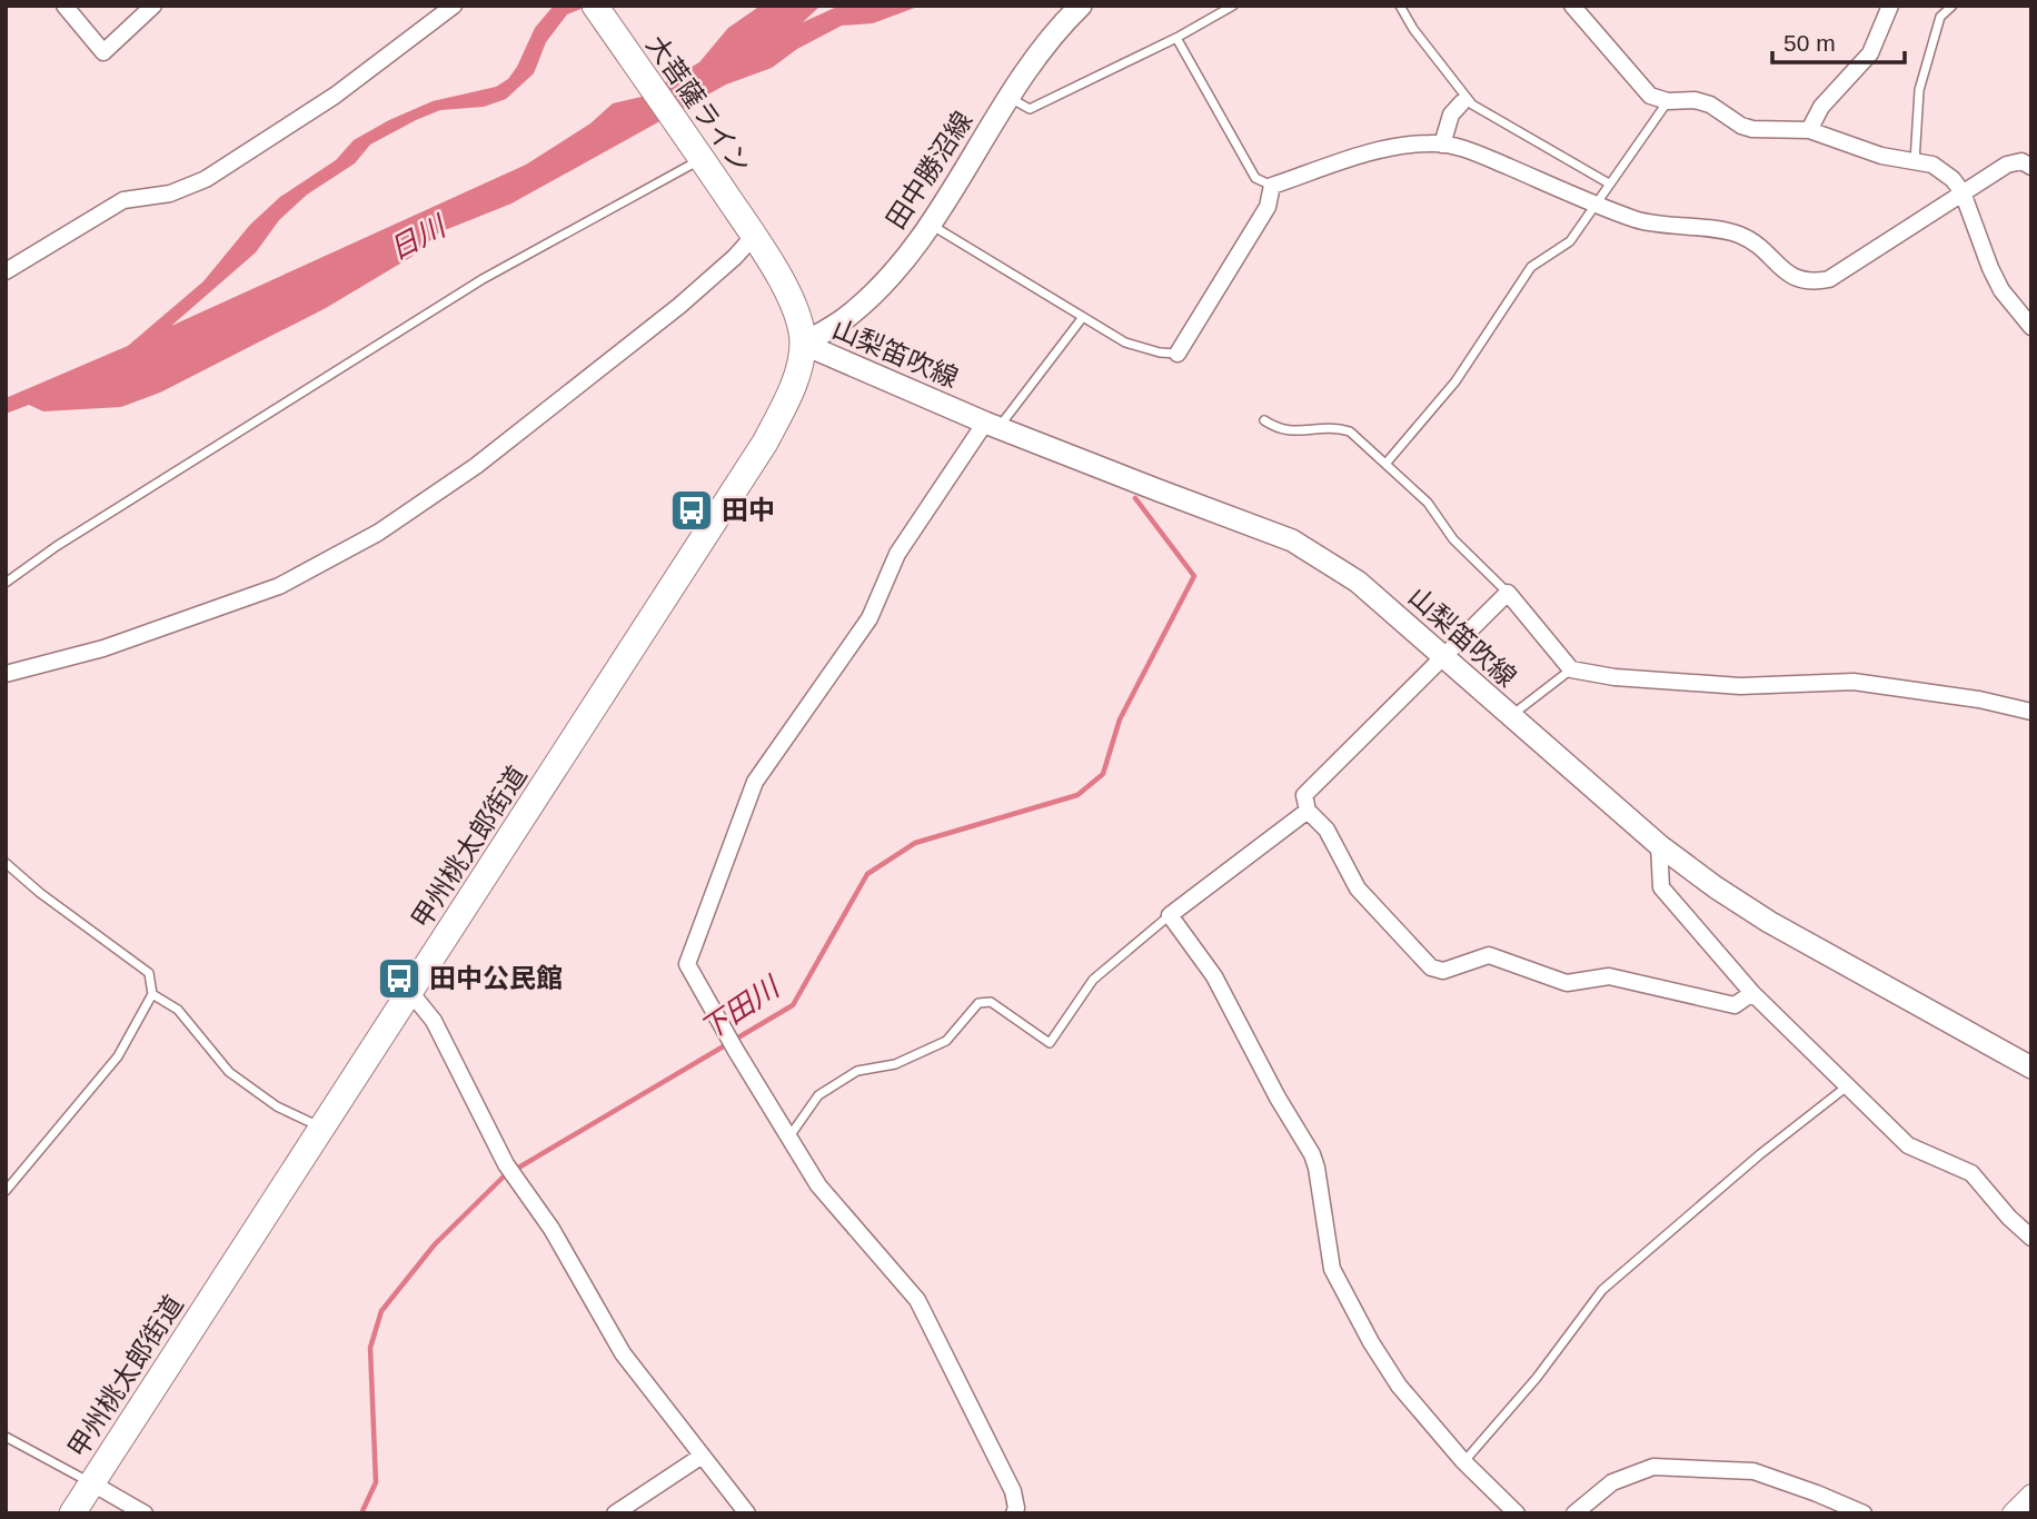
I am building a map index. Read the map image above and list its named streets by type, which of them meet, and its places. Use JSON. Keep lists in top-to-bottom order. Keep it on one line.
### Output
{"streets":{"highway":["大菩薩ライン","甲州桃太郎街道"],"main road":["田中勝沼線","山梨笛吹線"]},"crossings":[["大菩薩ライン","甲州桃太郎街道"],["田中勝沼線","山梨笛吹線"],["田中勝沼線","甲州桃太郎街道"],["山梨笛吹線","甲州桃太郎街道"]],"water":["日川","下田川"],"places":{"bus stop":["田中","田中公民館"]},"scale_bar":"50 m"}
